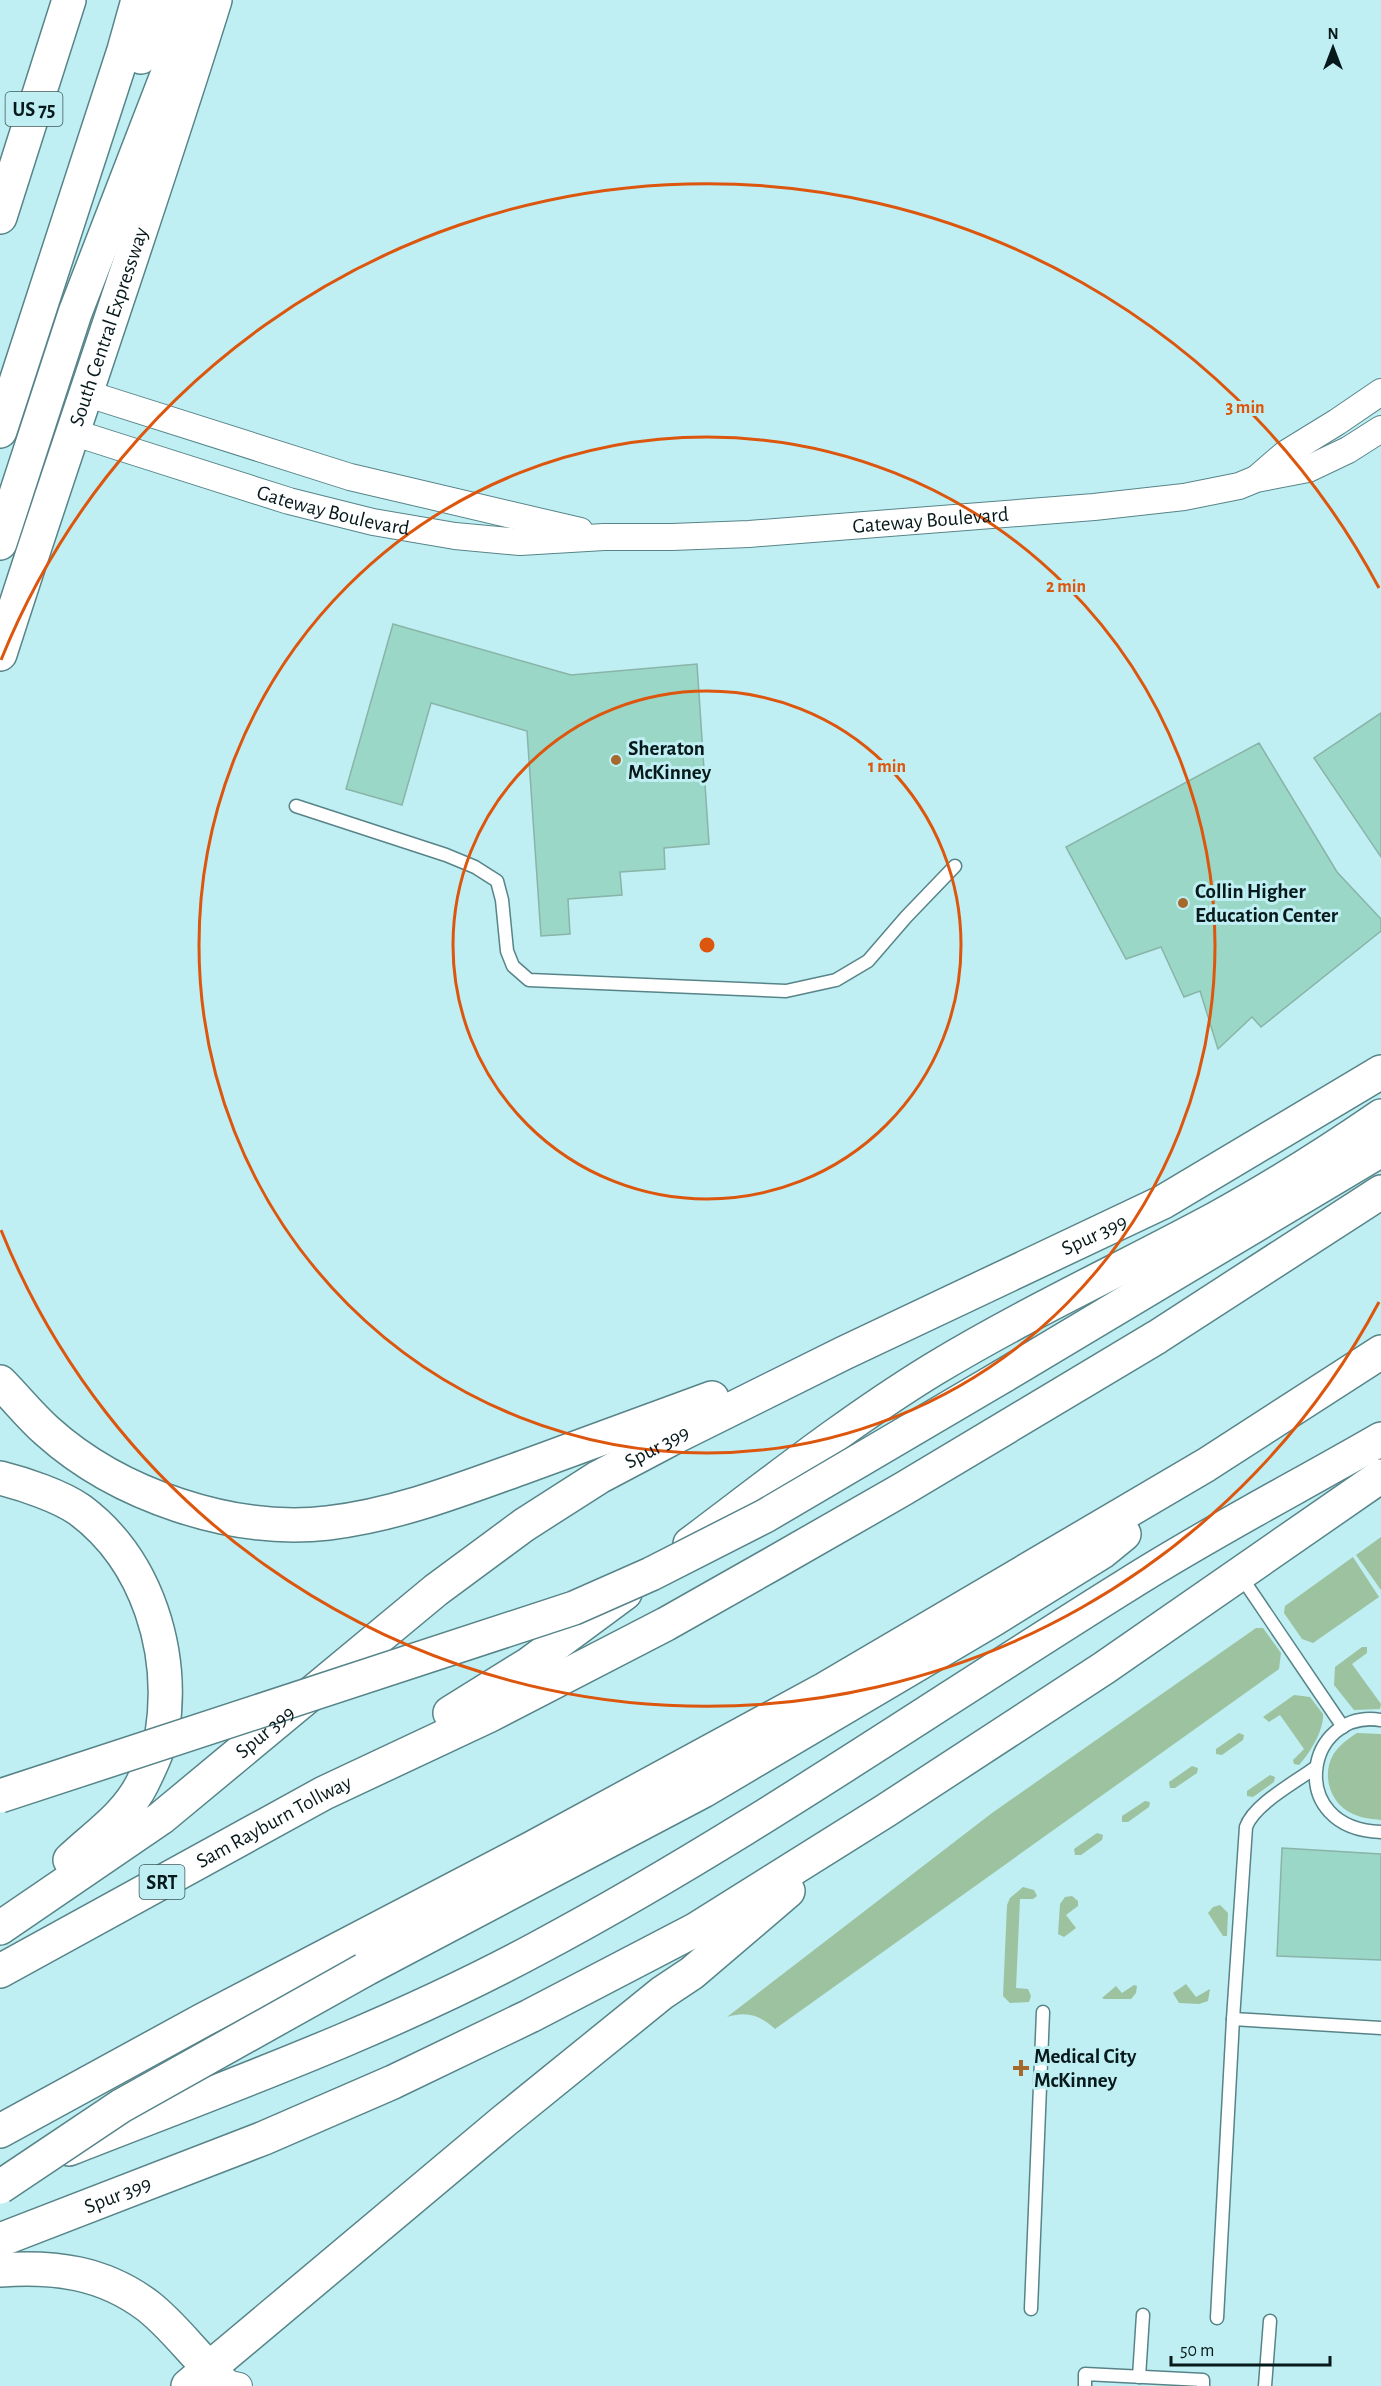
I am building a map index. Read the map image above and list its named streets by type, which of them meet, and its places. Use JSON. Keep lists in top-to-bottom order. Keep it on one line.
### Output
{"streets":{"main road":["US 75","South Central Expressway","Spur 399","Sam Rayburn Tollway","SRT"],"street":["Gateway Boulevard"]},"crossings":[["South Central Expressway","Gateway Boulevard"]],"places":{"other":["Sheraton McKinney","Collin Higher Education Center"],"health":["Medical City McKinney"]},"scale_bar":"50 m","north":"top","rings":["3 min","2 min","1 min"]}
